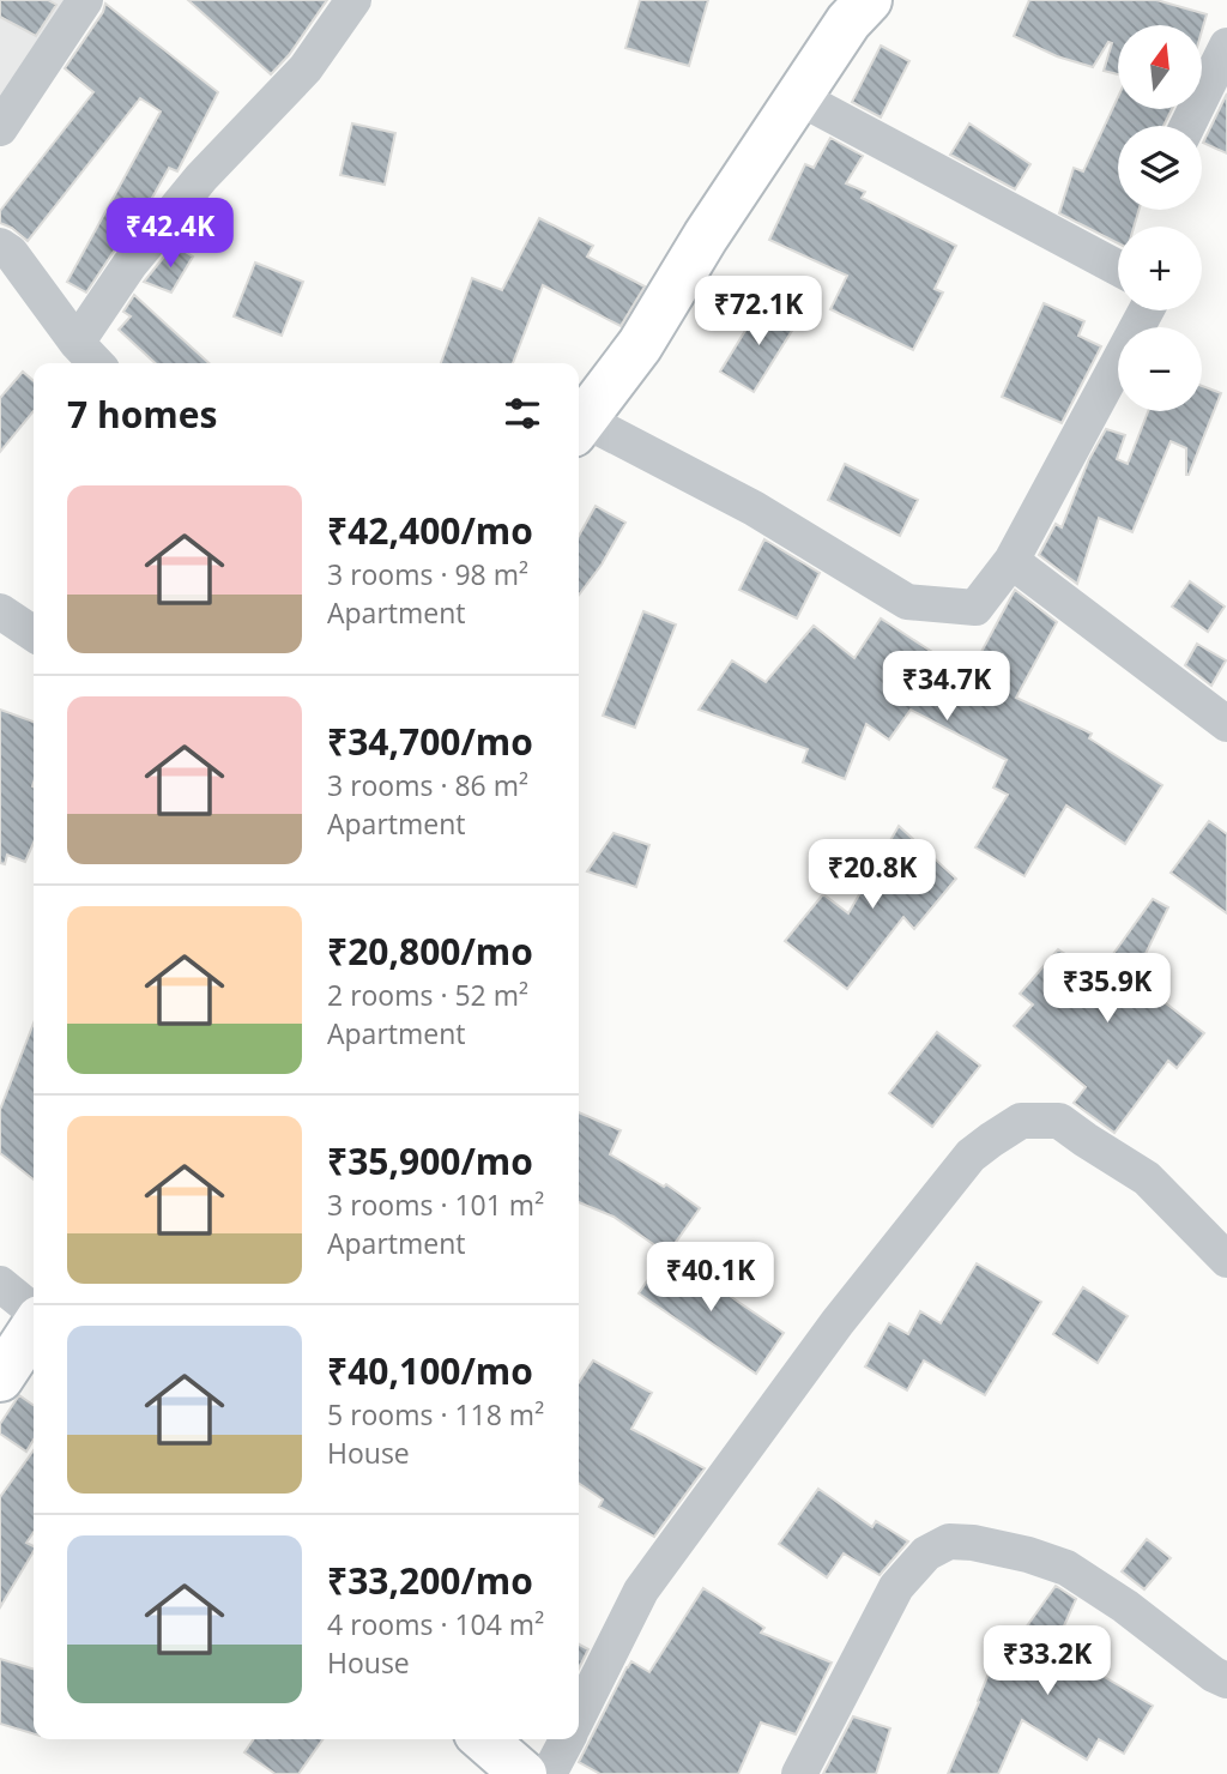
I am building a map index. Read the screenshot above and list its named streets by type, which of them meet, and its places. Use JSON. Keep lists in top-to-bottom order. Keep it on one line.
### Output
{"north":"top","page":{"map_buttons":["+","−"],"price":["₹42.4K","₹72.1K","₹34.7K","₹20.8K","₹35.9K","₹40.1K","₹33.2K"],"heading":"7 homes","list":[{"name":"₹42,400/mo","note":"3 rooms · 98 m² · Apartment"},{"name":"₹34,700/mo","note":"3 rooms · 86 m² · Apartment"},{"name":"₹20,800/mo","note":"2 rooms · 52 m² · Apartment"},{"name":"₹35,900/mo","note":"3 rooms · 101 m² · Apartment"},{"name":"₹40,100/mo","note":"5 rooms · 118 m² · House"},{"name":"₹33,200/mo","note":"4 rooms · 104 m² · House"}]}}
